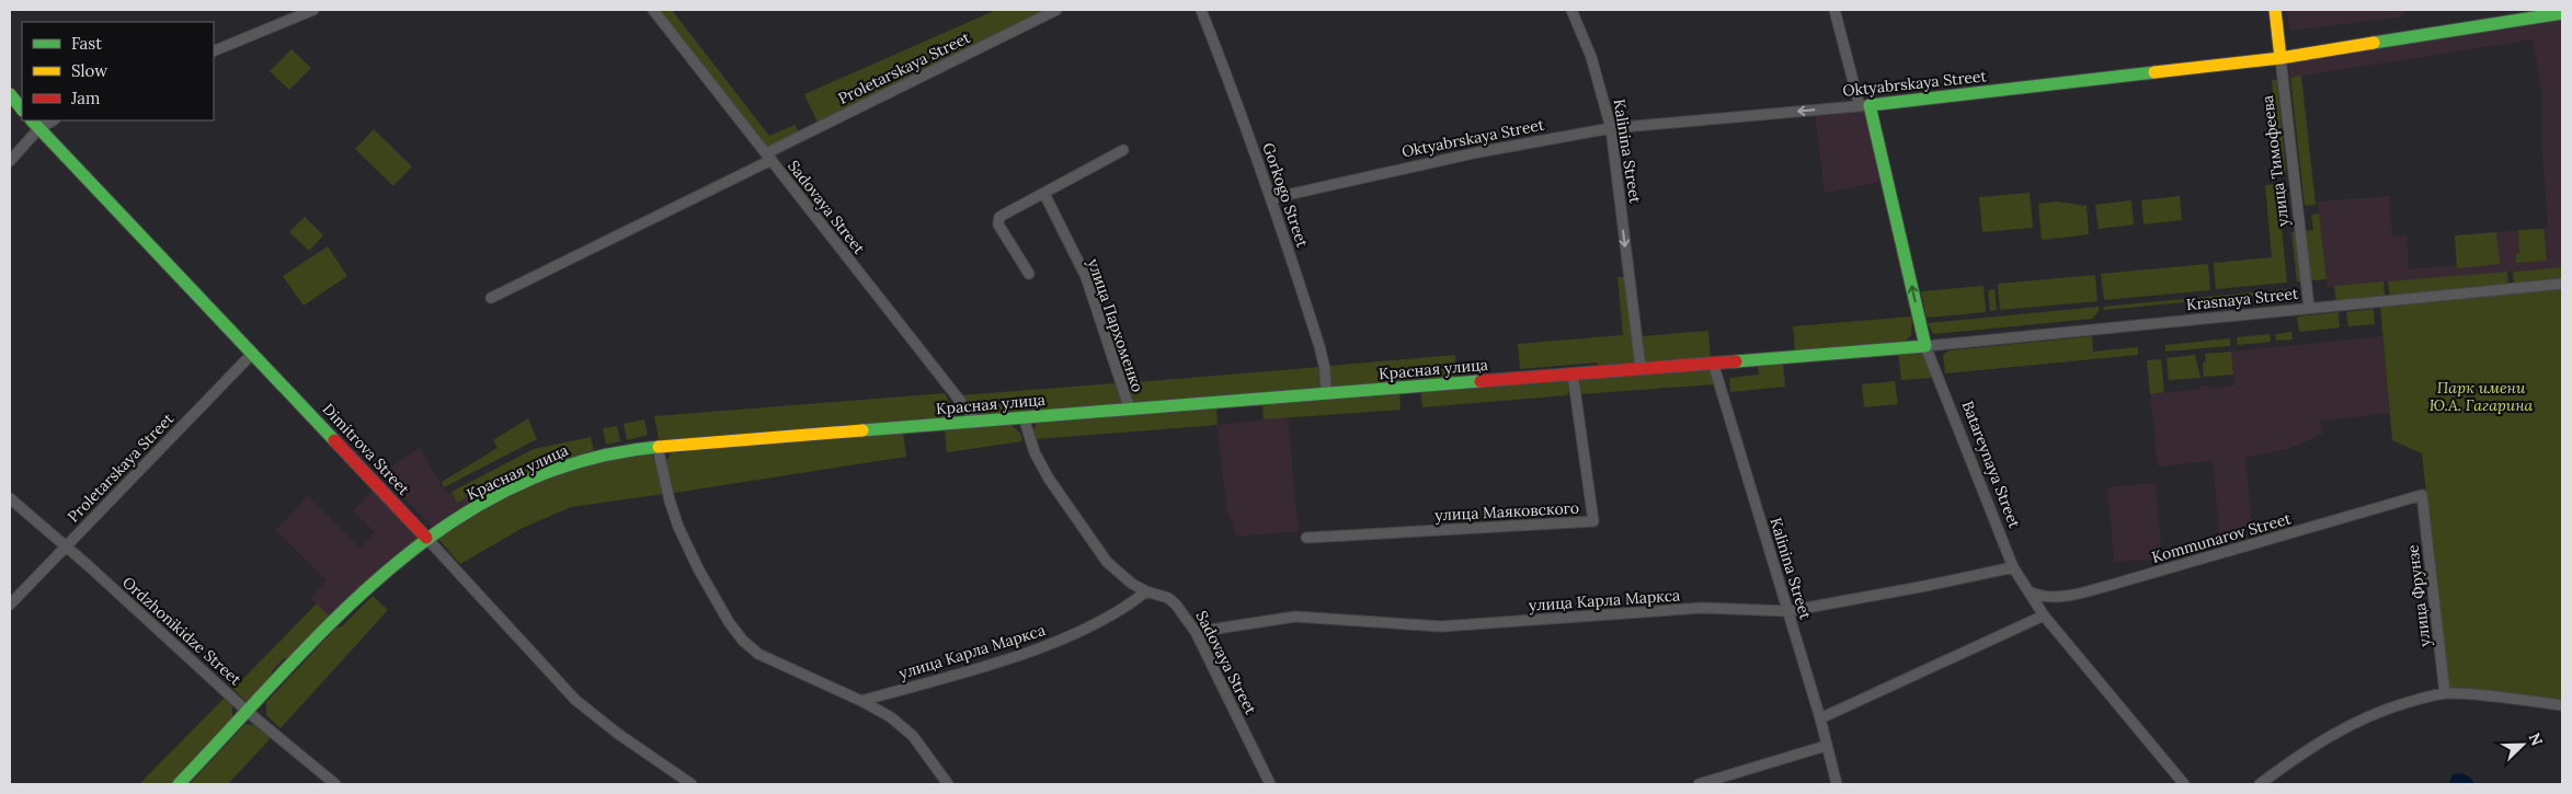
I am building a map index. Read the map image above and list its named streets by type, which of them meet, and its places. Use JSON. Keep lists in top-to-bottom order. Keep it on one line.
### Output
{"streets":{"street":["Proletarskaya Street","Oktyabrskaya Street","Kalinina Street","улица Тимофеева","Gorkogo Street","Sadovaya Street","Krasnaya Street","улица Пархоменко","Красная улица","Dimitrova Street","Batareynaya Street","улица Маяковского","Kommunarov Street","улица Фрунзе","улица Карла Маркса","Ordzhonikidze Street"]},"crossings":[["Proletarskaya Street","Sadovaya Street"],["Proletarskaya Street","Dimitrova Street"],["Proletarskaya Street","Ordzhonikidze Street"],["Oktyabrskaya Street","Kalinina Street"],["Oktyabrskaya Street","улица Тимофеева"],["Oktyabrskaya Street","Gorkogo Street"],["Oktyabrskaya Street","Batareynaya Street"],["Kalinina Street","Красная улица"],["Kalinina Street","улица Карла Маркса"],["улица Тимофеева","Krasnaya Street"],["Gorkogo Street","Красная улица"],["Sadovaya Street","Красная улица"],["Sadovaya Street","улица Карла Маркса"],["Krasnaya Street","Красная улица"],["Krasnaya Street","Batareynaya Street"],["улица Пархоменко","Красная улица"],["Красная улица","Dimitrova Street"],["Красная улица","Batareynaya Street"],["Красная улица","улица Маяковского"],["Красная улица","Ordzhonikidze Street"],["Batareynaya Street","Kommunarov Street"],["Batareynaya Street","улица Карла Маркса"],["Kommunarov Street","улица Фрунзе"]],"parks":["Парк имени Ю.А. Гагарина"],"legend":["Fast","Slow","Jam"],"north":"top right"}
